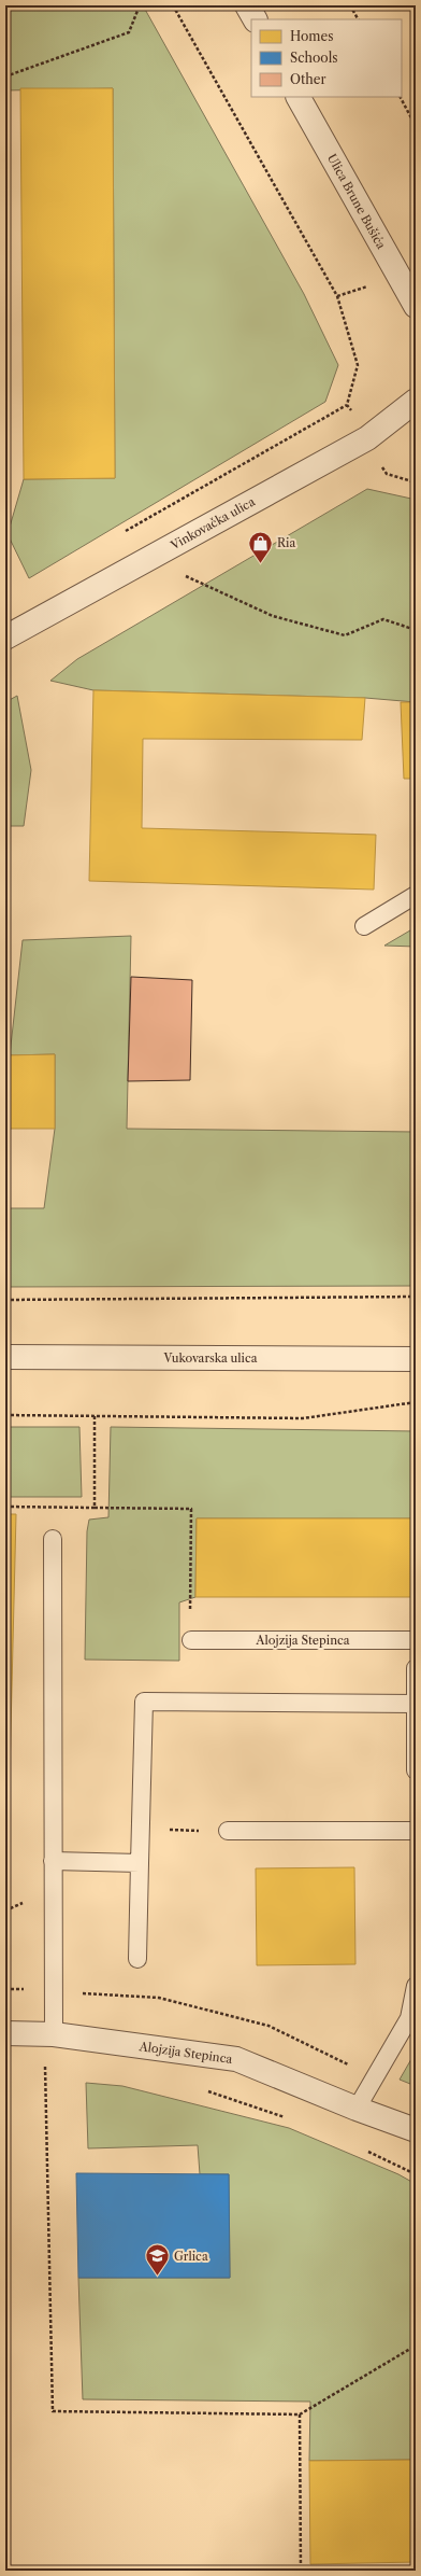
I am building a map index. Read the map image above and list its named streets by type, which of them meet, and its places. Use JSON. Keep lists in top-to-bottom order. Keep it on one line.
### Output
{"streets":{"street":["Ulica Brune Bušića","Vinkovačka ulica","Vukovarska ulica","Alojzija Stepinca"]},"places":{"shop":["Ria"],"school or university":["Grlica"]},"legend":["Homes","Schools","Other"]}
